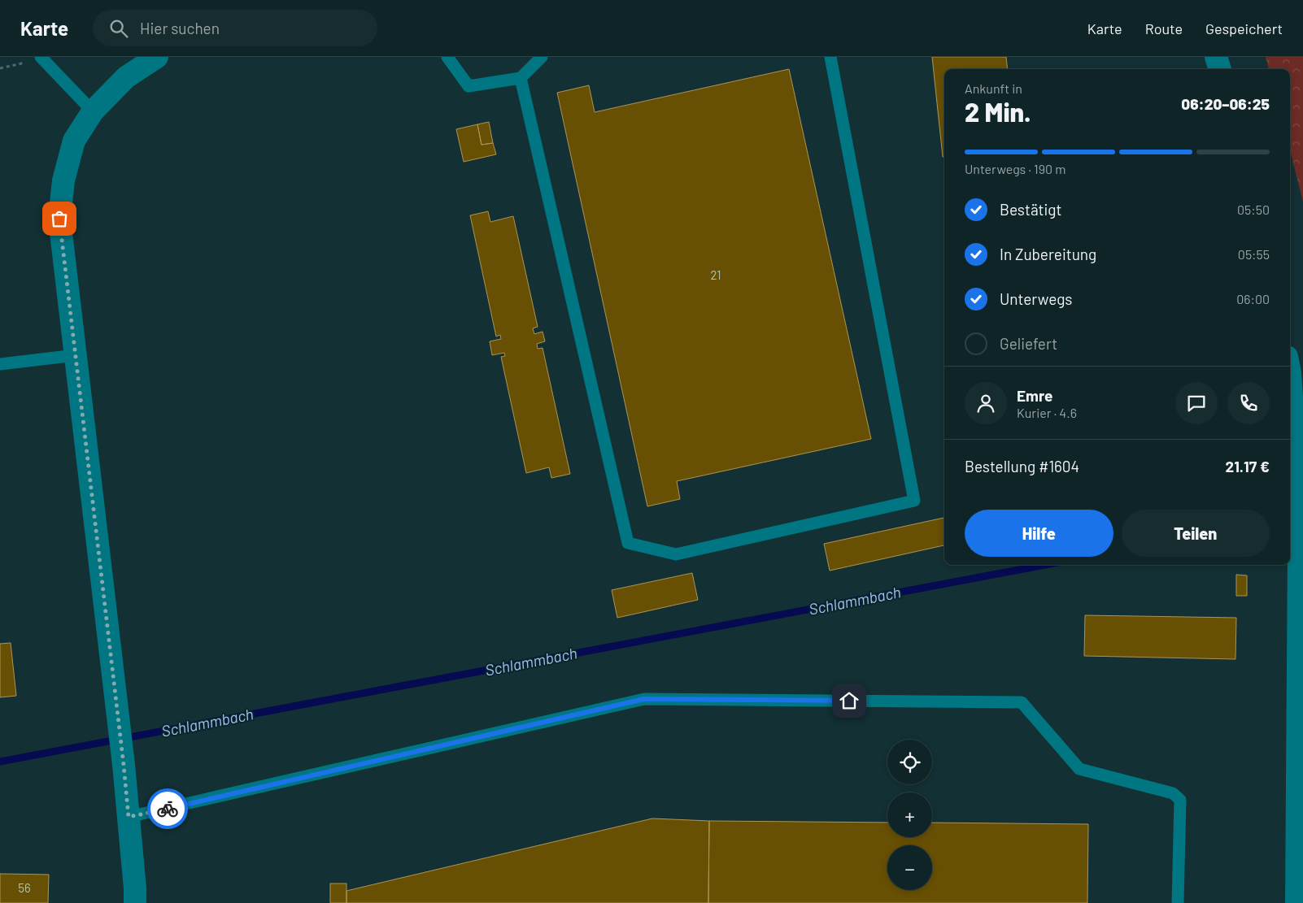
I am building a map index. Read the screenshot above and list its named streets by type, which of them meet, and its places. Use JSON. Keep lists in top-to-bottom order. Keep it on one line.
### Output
{"water":["Schlammbach"],"house_numbers":["21","56"],"page":{"header":"Karte","search":"Hier suchen","nav":["Karte","Route","Gespeichert"],"heading":["2 Min.","Ankunft in","06:20–06:25"],"panel":["Emre","Kurier · 4.6","Bestellung #1604","21.17 €"],"bar":"Unterwegs · 190 m","list":[["Bestätigt","05:50"],["In Zubereitung","05:55"],["Unterwegs","06:00"],"Geliefert"],"buttons":["Hilfe","Teilen"],"map_buttons":["+","−"]}}
